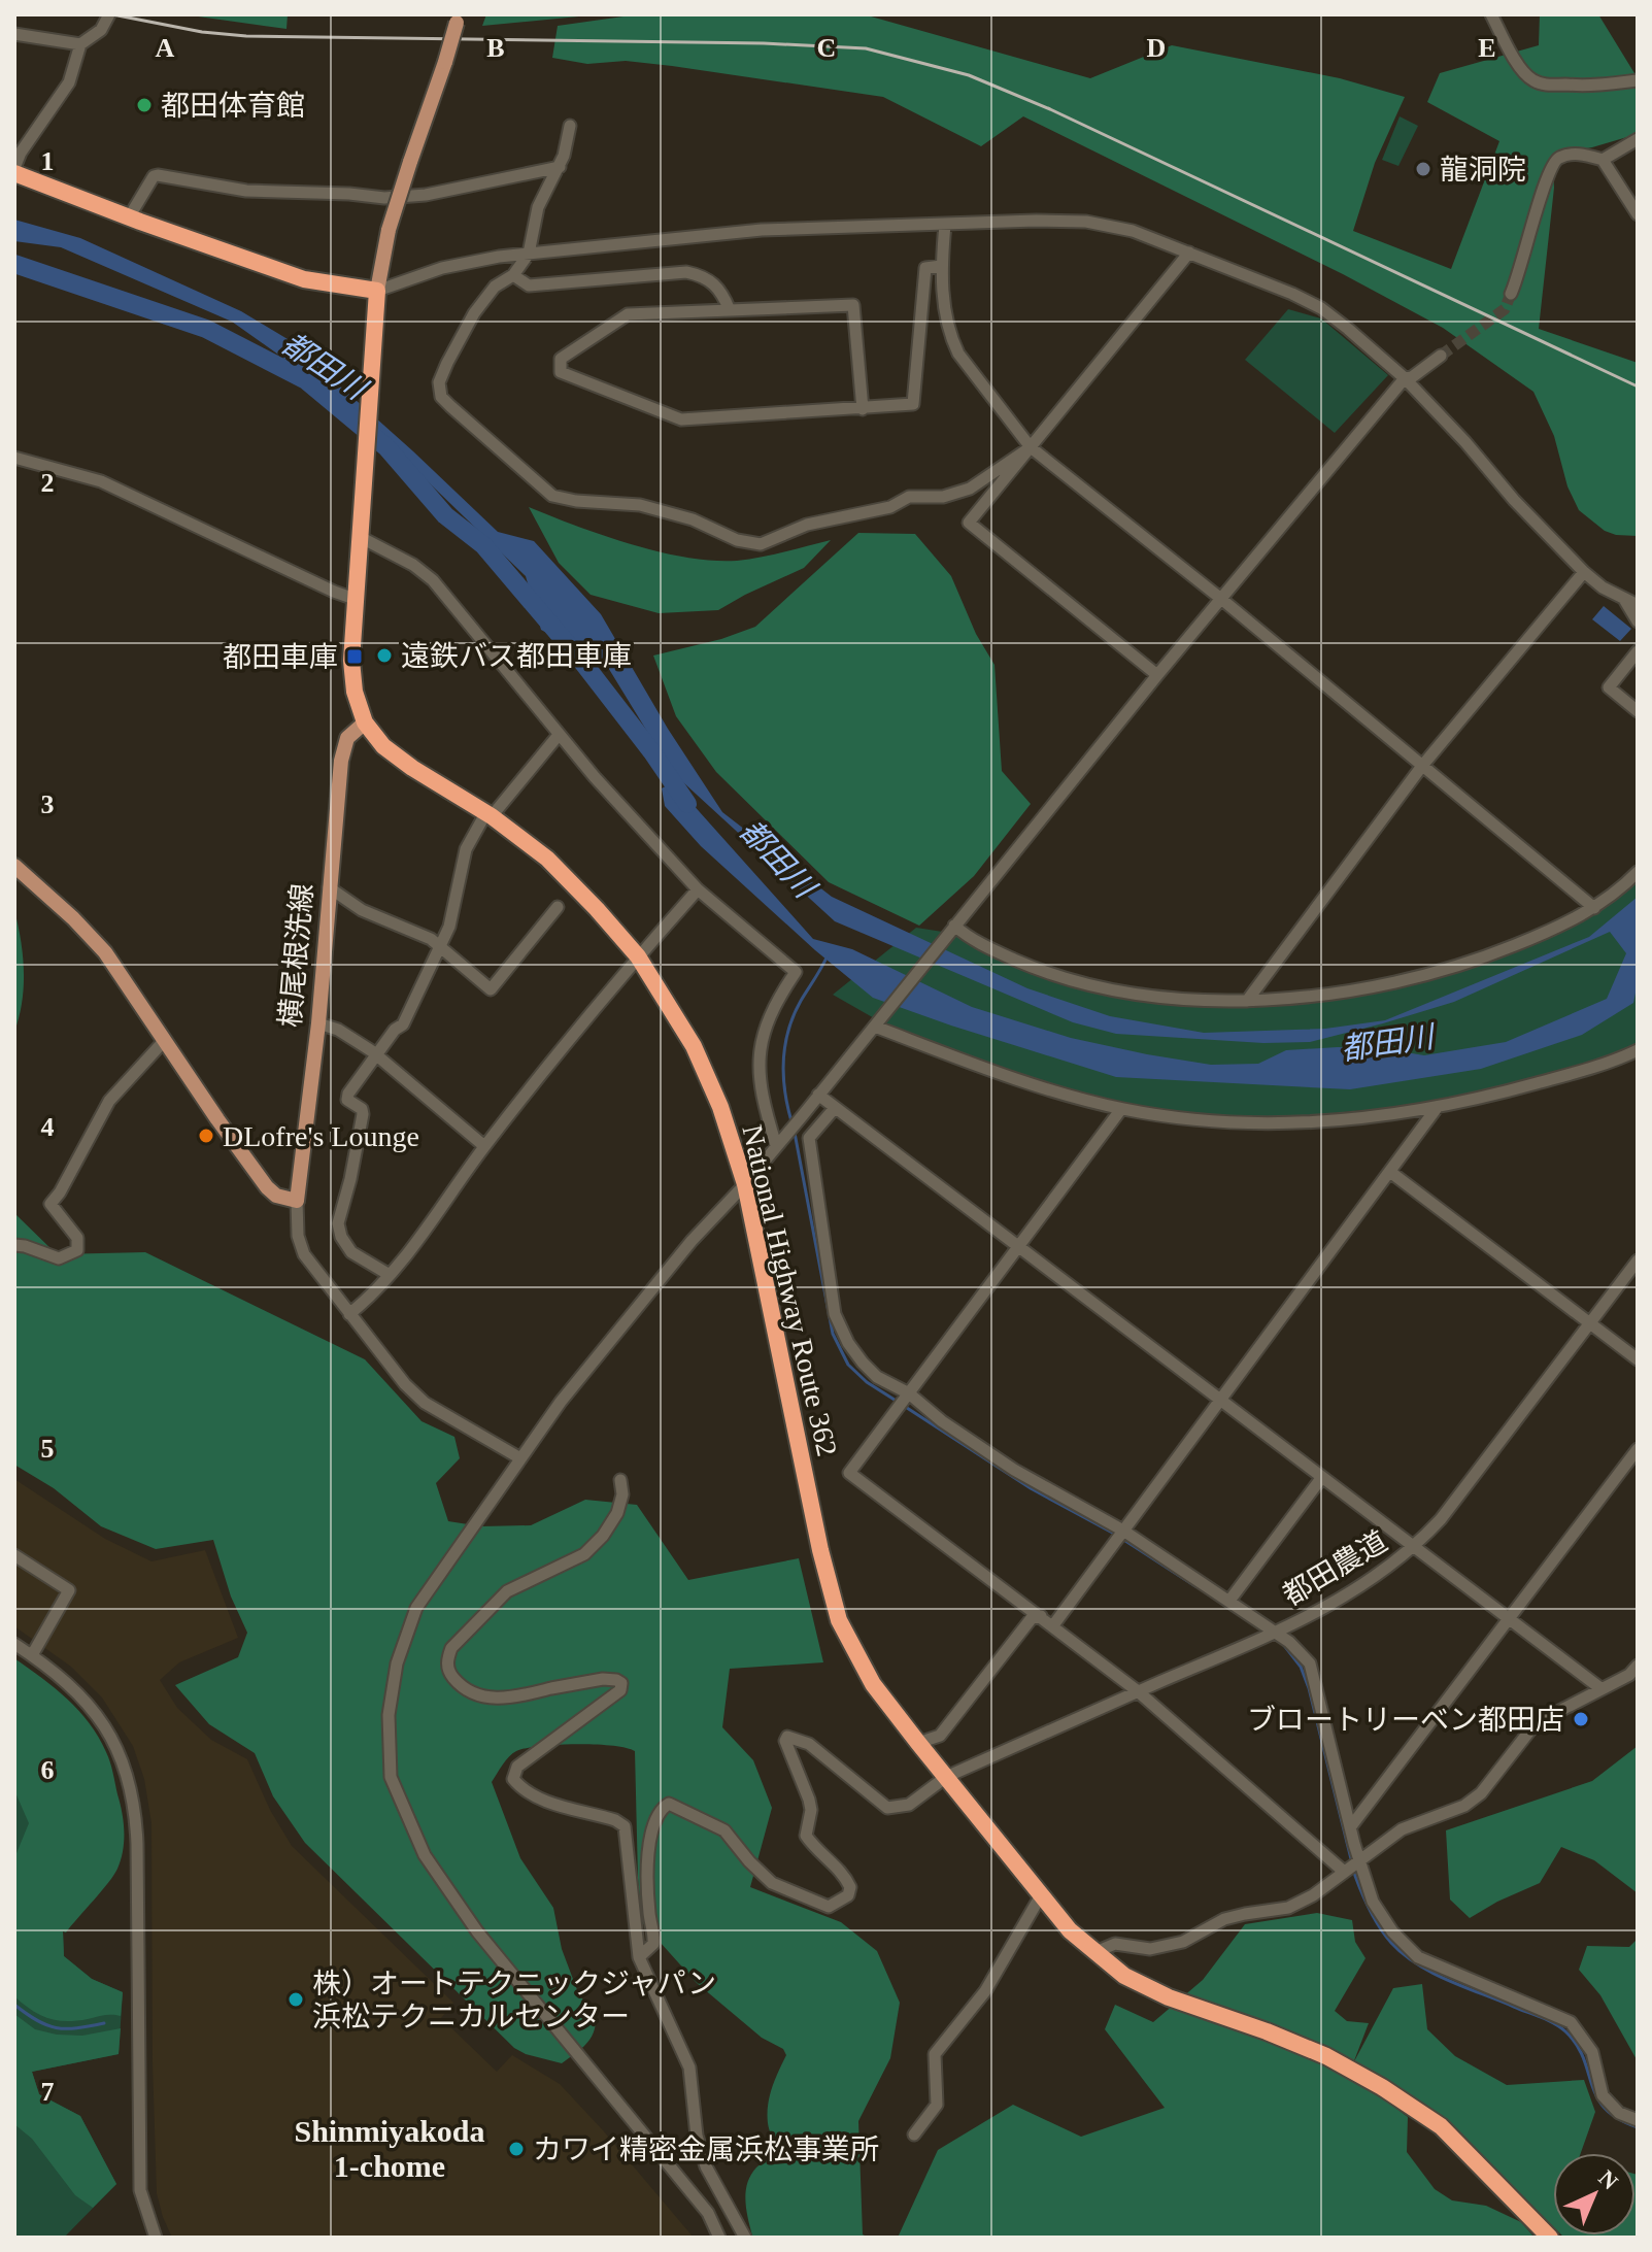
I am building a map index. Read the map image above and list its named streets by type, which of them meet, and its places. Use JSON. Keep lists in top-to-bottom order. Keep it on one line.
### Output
{"streets":{"highway":["National Highway Route 362"],"main road":["横尾根洗線"],"street":["都田農道"]},"crossings":[["横尾根洗線","National Highway Route 362"],["National Highway Route 362","都田農道"]],"districts":["Shinmiyakoda 1-chome"],"water":["都田川"],"places":{"other":["都田体育館","龍洞院","遠鉄バス都田車庫","DLofre's Lounge","ブロートリーベン都田店","株）オートテクニックジャパン 浜松テクニカルセンター","カワイ精密金属浜松事業所"],"transit":["都田車庫"]},"north":"top right","grid":{"columns":["A","B","C","D","E"],"rows":["1","2","3","4","5","6","7"]}}
